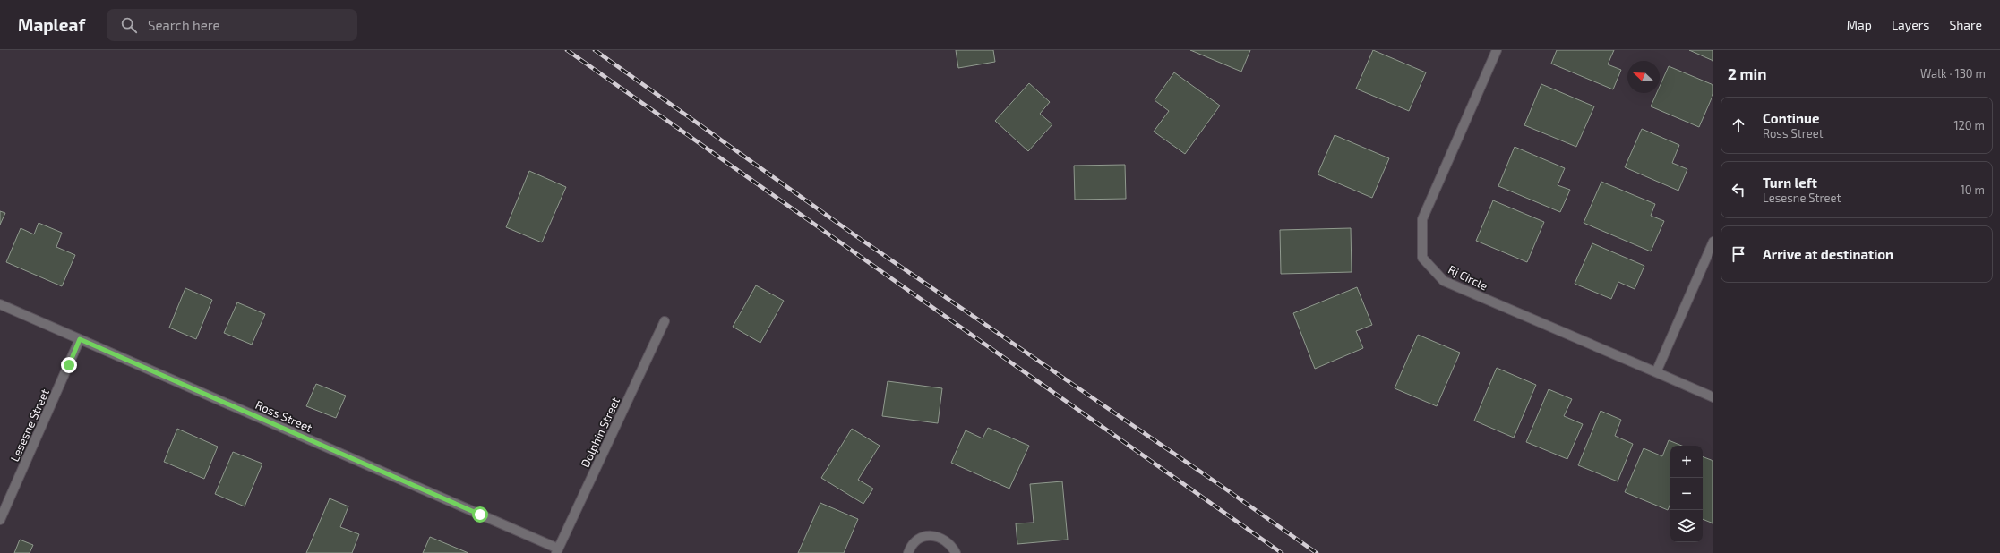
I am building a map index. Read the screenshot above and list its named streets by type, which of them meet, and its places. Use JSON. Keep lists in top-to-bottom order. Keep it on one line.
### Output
{"streets":{"street":["Rj Circle","Ross Street","Lesesne Street","Dolphin Street"]},"crossings":[["Ross Street","Lesesne Street"],["Ross Street","Dolphin Street"]],"north":"top left","page":{"header":"Mapleaf","search":"Search here","nav":["Map","Layers","Share"],"heading":["2 min","Walk · 130 m"],"list":[["Continue","Ross Street","120 m"],["Turn left","Lesesne Street","10 m"],"Arrive at destination"],"map_buttons":["+","−"]}}
